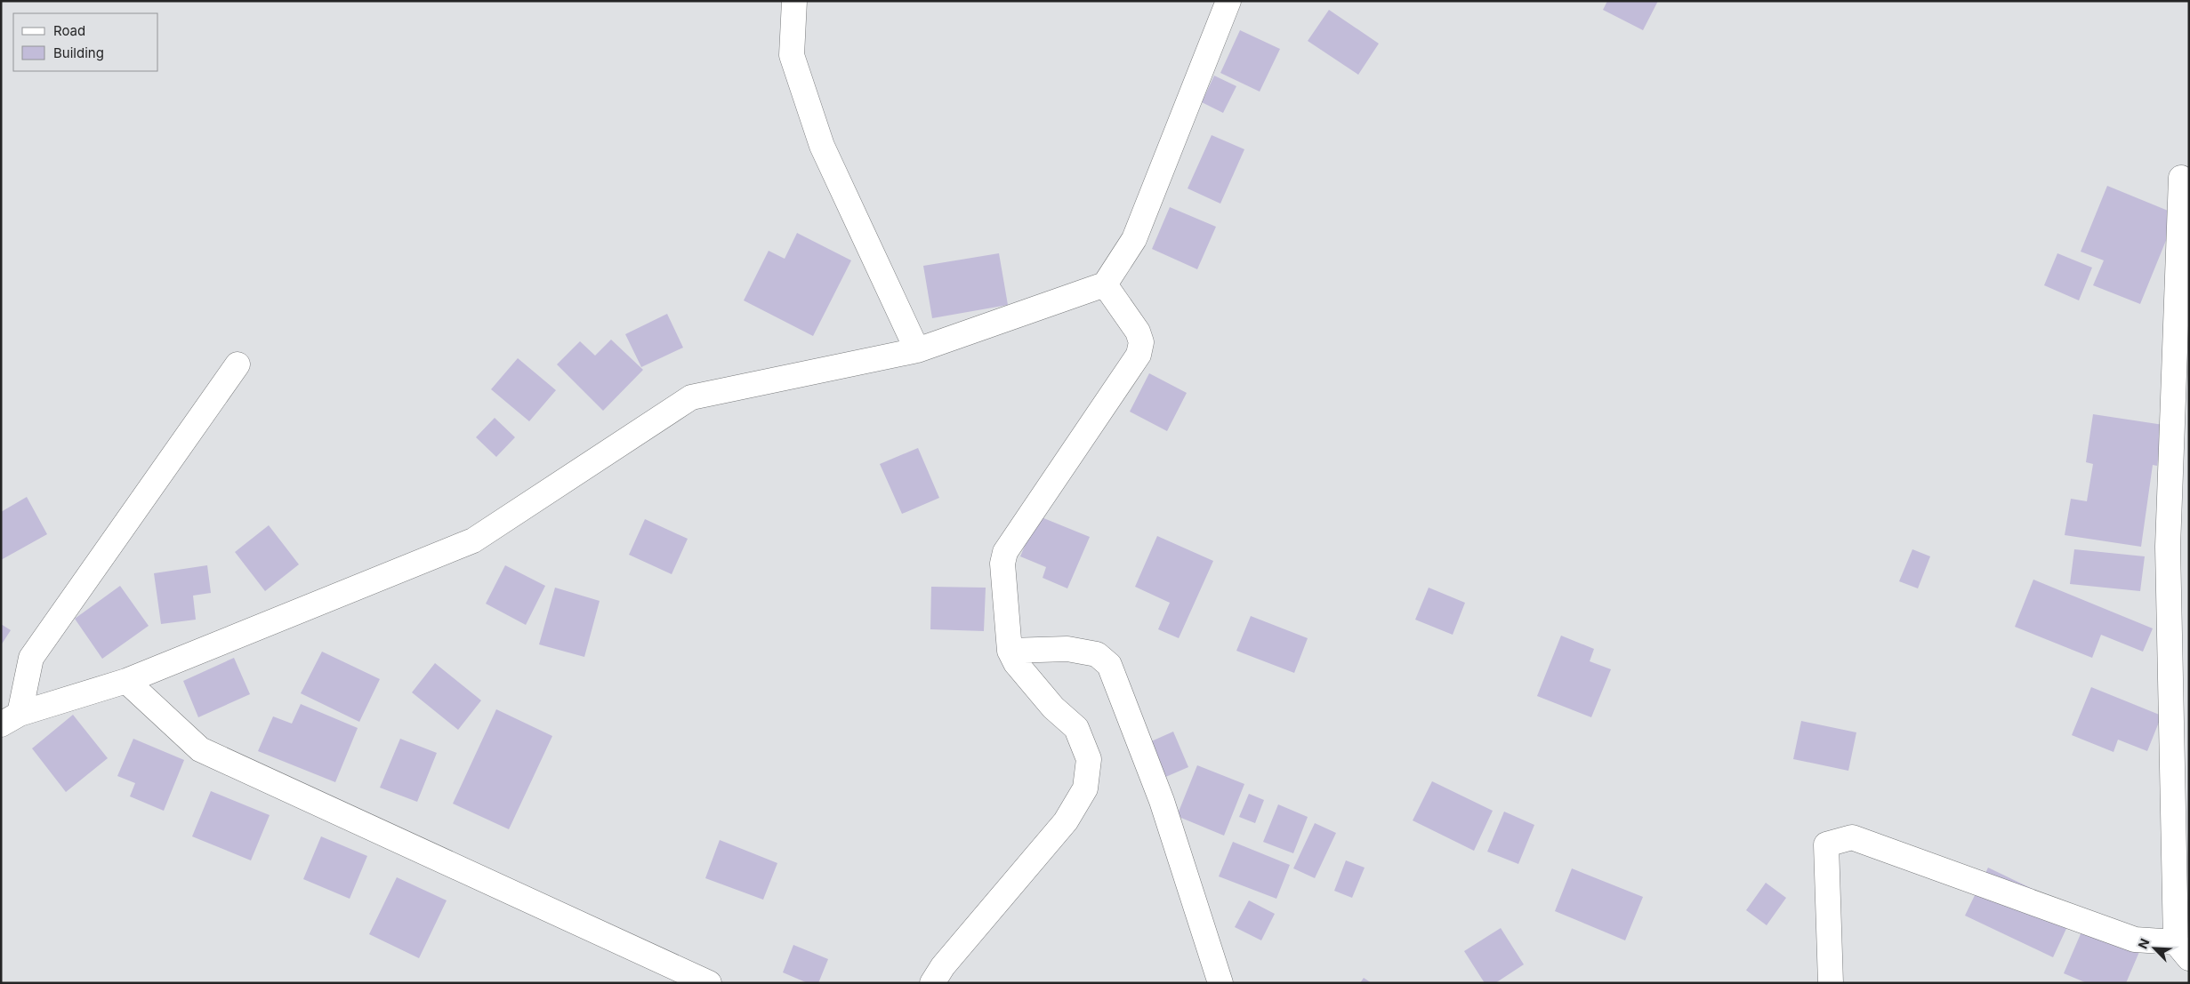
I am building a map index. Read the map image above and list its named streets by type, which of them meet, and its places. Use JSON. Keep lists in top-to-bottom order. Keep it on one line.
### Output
{"legend":["Road","Building"],"north":"top left"}
